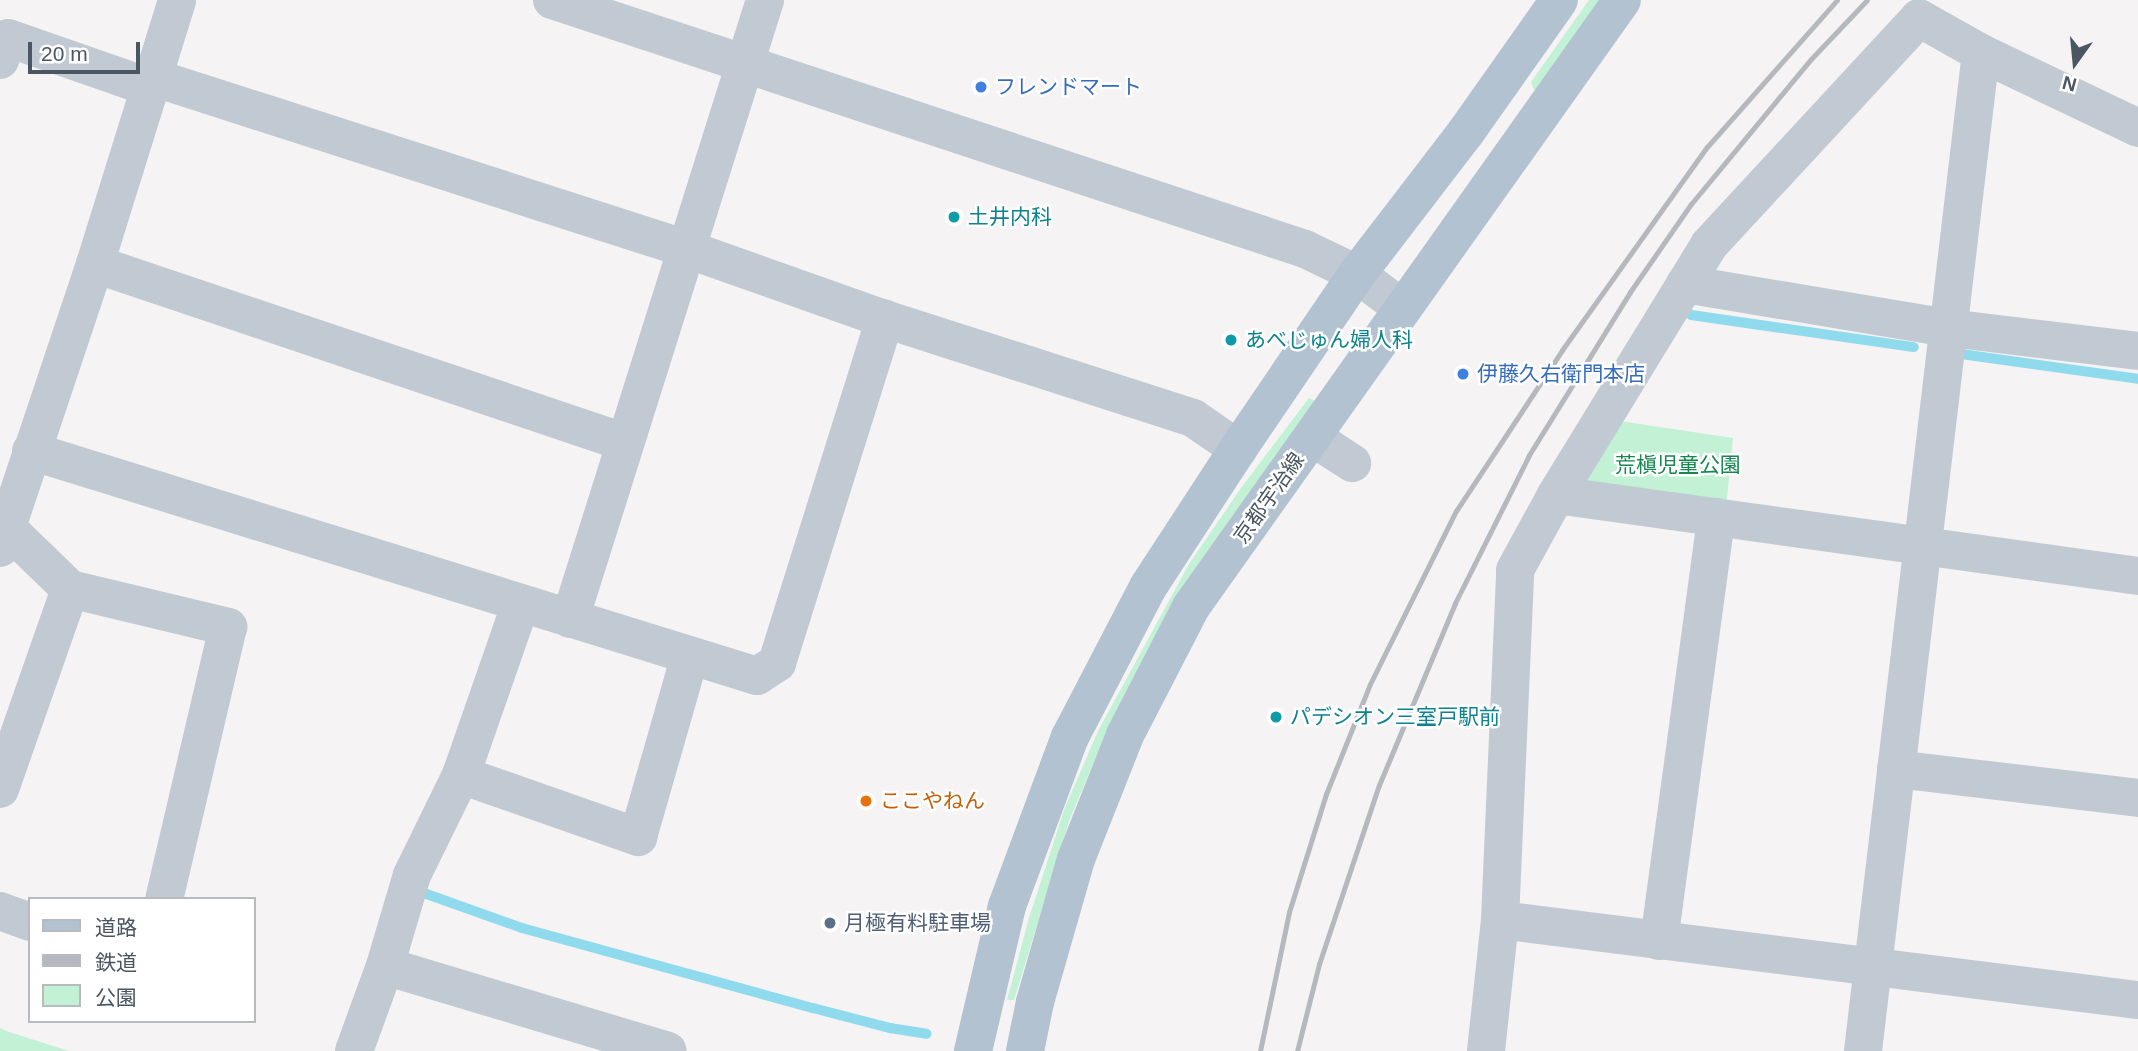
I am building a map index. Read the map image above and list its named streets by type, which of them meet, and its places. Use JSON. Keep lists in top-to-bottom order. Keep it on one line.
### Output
{"streets":{"main road":["京都宇治線"]},"parks":["荒槇児童公園"],"places":["フレンドマート","土井内科","あべじゅん婦人科","伊藤久右衛門本店","パデシオン三室戸駅前","ここやねん","月極有料駐車場"],"legend":["道路","鉄道","公園"],"scale_bar":"20 m","north":"bottom"}
